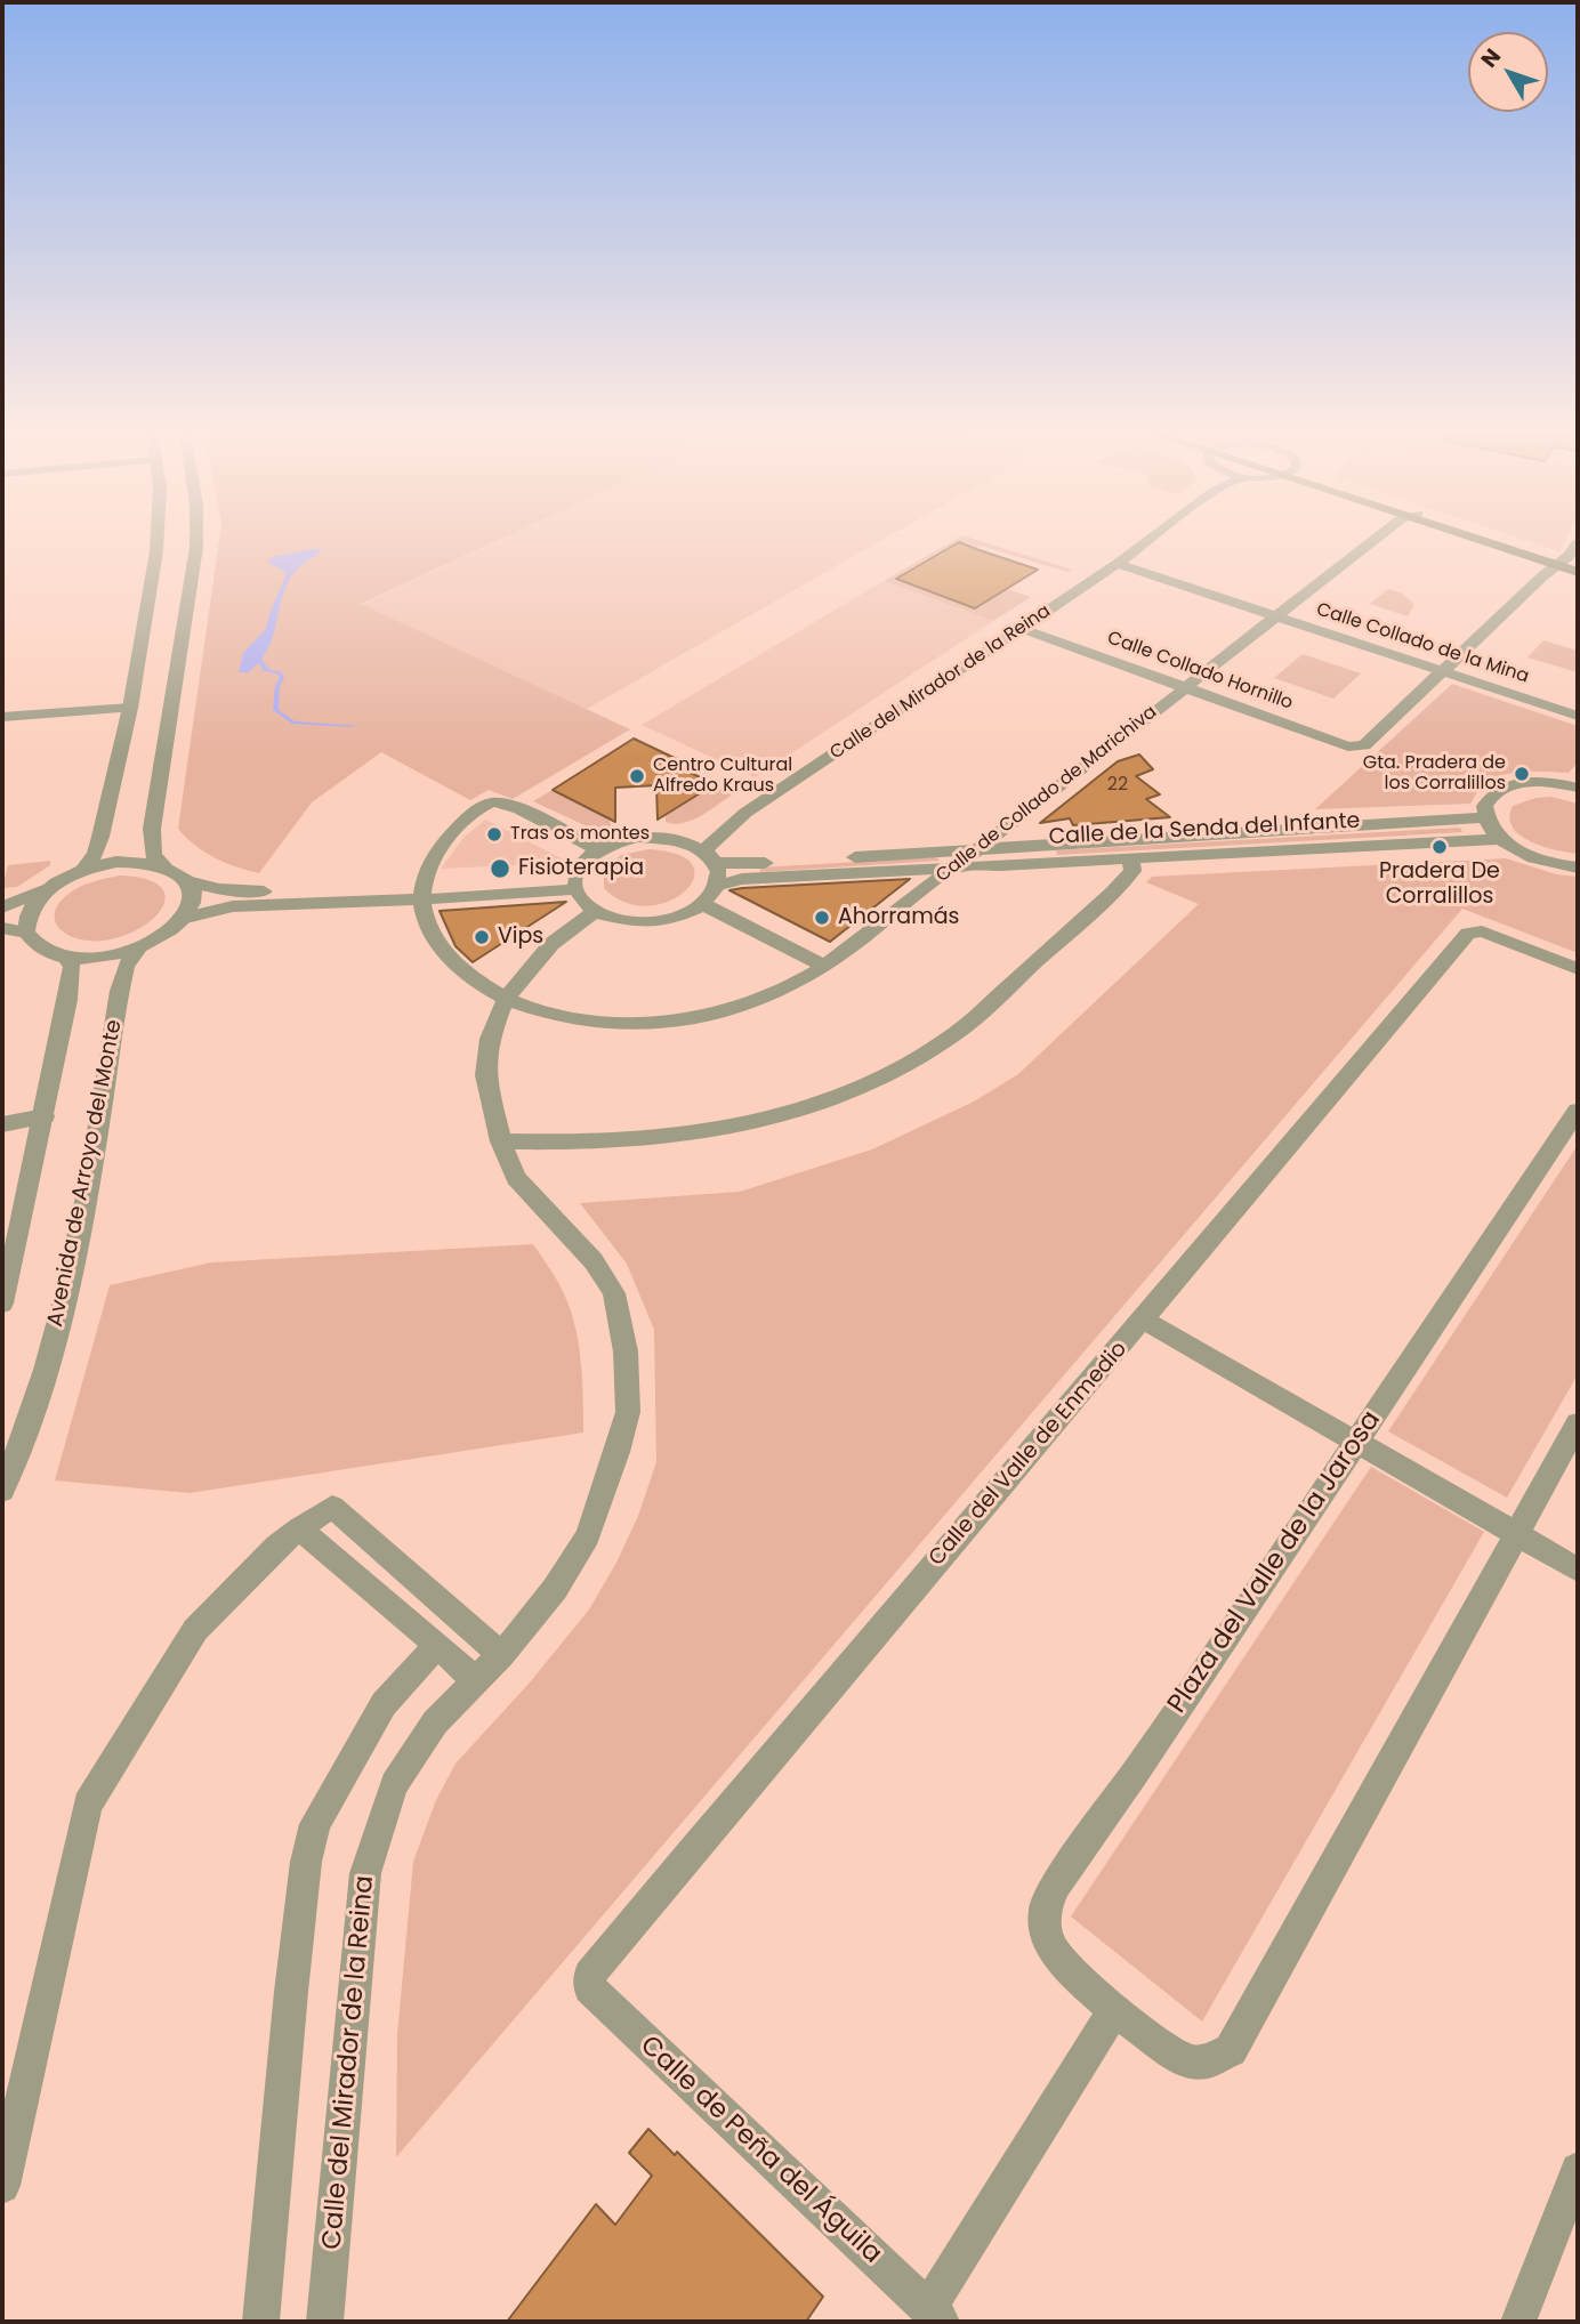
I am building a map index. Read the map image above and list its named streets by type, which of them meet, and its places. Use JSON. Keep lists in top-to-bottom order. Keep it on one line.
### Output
{"streets":{"street":["Calle Collado de la Mina","Calle Collado Hornillo","Calle del Mirador de la Reina","Calle de Collado de Marichiva","Calle de la Senda del Infante","Avenida de Arroyo del Monte","Calle del Valle de Enmedio","Plaza del Valle de la Jarosa","Calle de Peña del Águila"]},"crossings":[["Calle Collado de la Mina","Calle Collado Hornillo"],["Calle Collado de la Mina","Calle del Mirador de la Reina"],["Calle Collado de la Mina","Calle de Collado de Marichiva"],["Calle Collado Hornillo","Calle del Mirador de la Reina"],["Calle Collado Hornillo","Calle de Collado de Marichiva"],["Calle del Mirador de la Reina","Calle de Collado de Marichiva"],["Calle del Mirador de la Reina","Calle de la Senda del Infante"],["Calle de Collado de Marichiva","Calle de la Senda del Infante"],["Calle del Valle de Enmedio","Calle de Peña del Águila"]],"places":["Gta. Pradera de los Corralillos","Centro Cultural Alfredo Kraus","Tras os montes","Pradera De Corralillos","Fisioterapia","Ahorramás","Vips"],"house_numbers":["22"],"north":"top left"}
